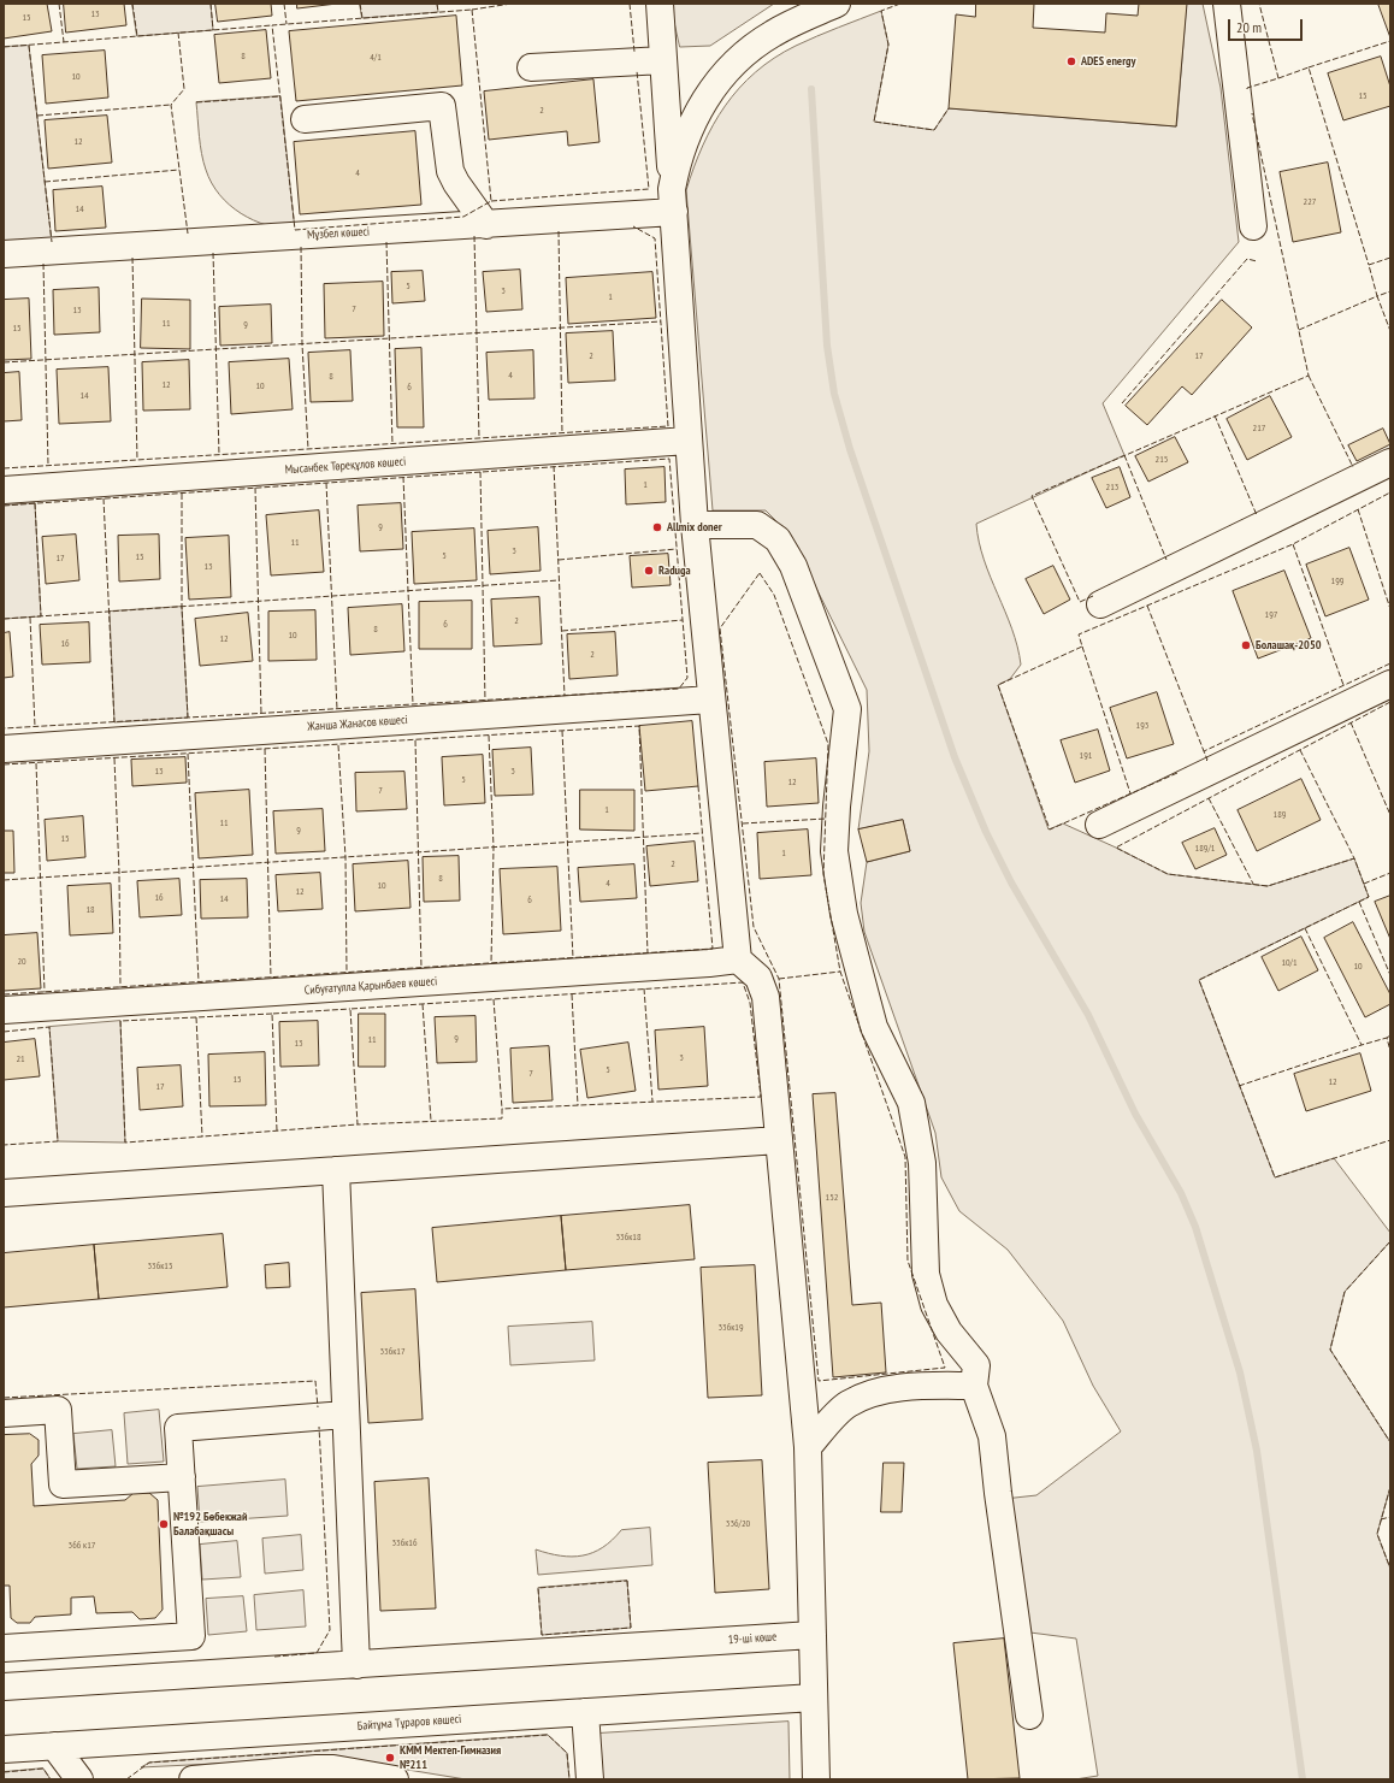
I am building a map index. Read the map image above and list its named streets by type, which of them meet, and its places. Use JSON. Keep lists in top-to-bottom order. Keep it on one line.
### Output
{"streets":{"street":["Мұзбел көшесі","Мысанбек Төреқұлов көшесі","Жанша Жанасов көшесі","Сибуғатулла Қарынбаев көшесі","19-ші көше","Байтұма Тұраров көшесі"]},"places":["ADES energy","Allmix doner","Raduga","Болашақ-2050","№192 Бөбекжай Балабақшасы","КММ Мектеп-Гимназия №211"],"house_numbers":["13","15","8","4/1","10","15","2","12","4","227","14","5","3","1","7","13","11","9","15","2","17","4","8","12","10","6","14","217","215","1","213","9","11","3","5","15","17","13","199","197","2","6","8","10","12","16","2","193","191","13","3","5","12","7","1","189","11","9","15","189/1","1","2","8","4","10","12","16","14","6","18","20","10/1","10","9","11","13","3","21","5","7","15","12","17","152","336к18","336к15","336к19","336к17","336/20","336к16","366 к17"],"scale_bar":"20 m"}
